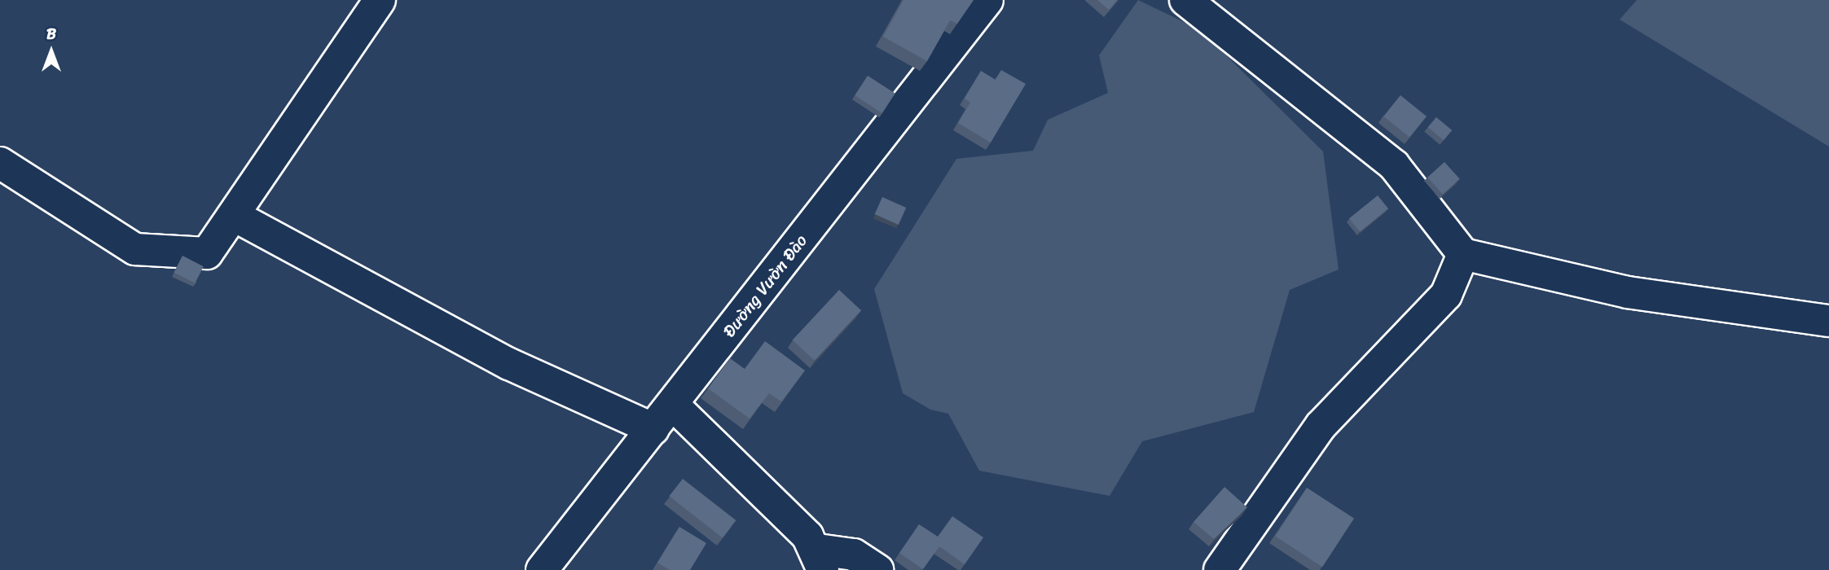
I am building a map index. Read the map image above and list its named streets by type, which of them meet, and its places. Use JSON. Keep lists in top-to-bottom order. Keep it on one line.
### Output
{"streets":{"street":["Đường Vườn Đào"]},"north":"top"}
